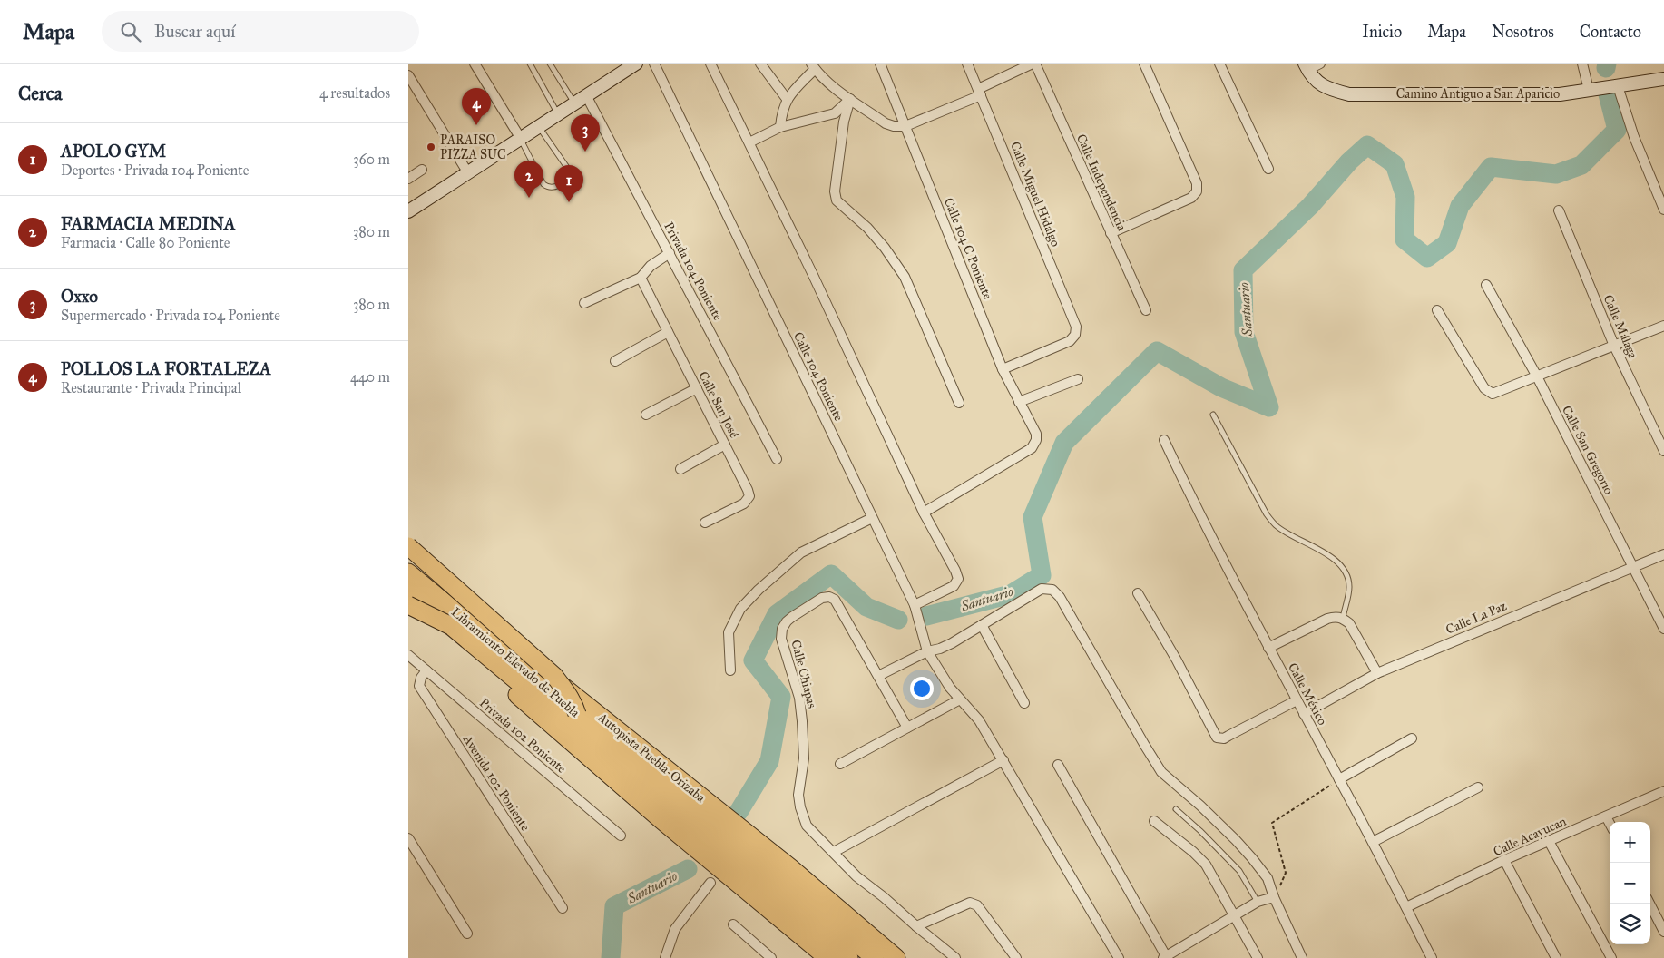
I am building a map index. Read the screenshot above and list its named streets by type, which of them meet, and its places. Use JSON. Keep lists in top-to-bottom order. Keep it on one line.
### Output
{"streets":{"highway":["Libramiento Elevado de Puebla","Autopista Puebla-Orizaba"],"street":["Camino Antiguo a San Aparicio","Calle Independencia","Calle Miguel Hidalgo","Calle 104 C Poniente","Privada 104 Poniente","Calle Málaga","Calle 104 Poniente","Calle San José","Calle San Gregorio","Calle La Paz","Calle Chiapas","Calle México","Privada 102 Poniente","Avenida 102 Poniente","Calle Acayucan"]},"crossings":[["Calle Miguel Hidalgo","Calle 104 C Poniente"],["Calle San Gregorio","Calle La Paz"],["Calle La Paz","Calle México"],["Calle México","Calle Acayucan"],["Privada 102 Poniente","Avenida 102 Poniente"]],"water":["Santuario"],"places":["PARAISO PIZZA SUC"],"page":{"header":"Mapa","search":"Buscar aquí","nav":["Inicio","Mapa","Nosotros","Contacto"],"heading":["Cerca","4 resultados"],"pins":["4","3","2","1"],"list":[{"mark":"1","name":"APOLO GYM","note":"Deportes · Privada 104 Poniente","value":"360 m"},{"mark":"2","name":"FARMACIA MEDINA","note":"Farmacia · Calle 80 Poniente","value":"380 m"},{"mark":"3","name":"Oxxo","note":"Supermercado · Privada 104 Poniente","value":"380 m"},{"mark":"4","name":"POLLOS LA FORTALEZA","note":"Restaurante · Privada Principal","value":"440 m"}],"map_buttons":["+","−"]}}
